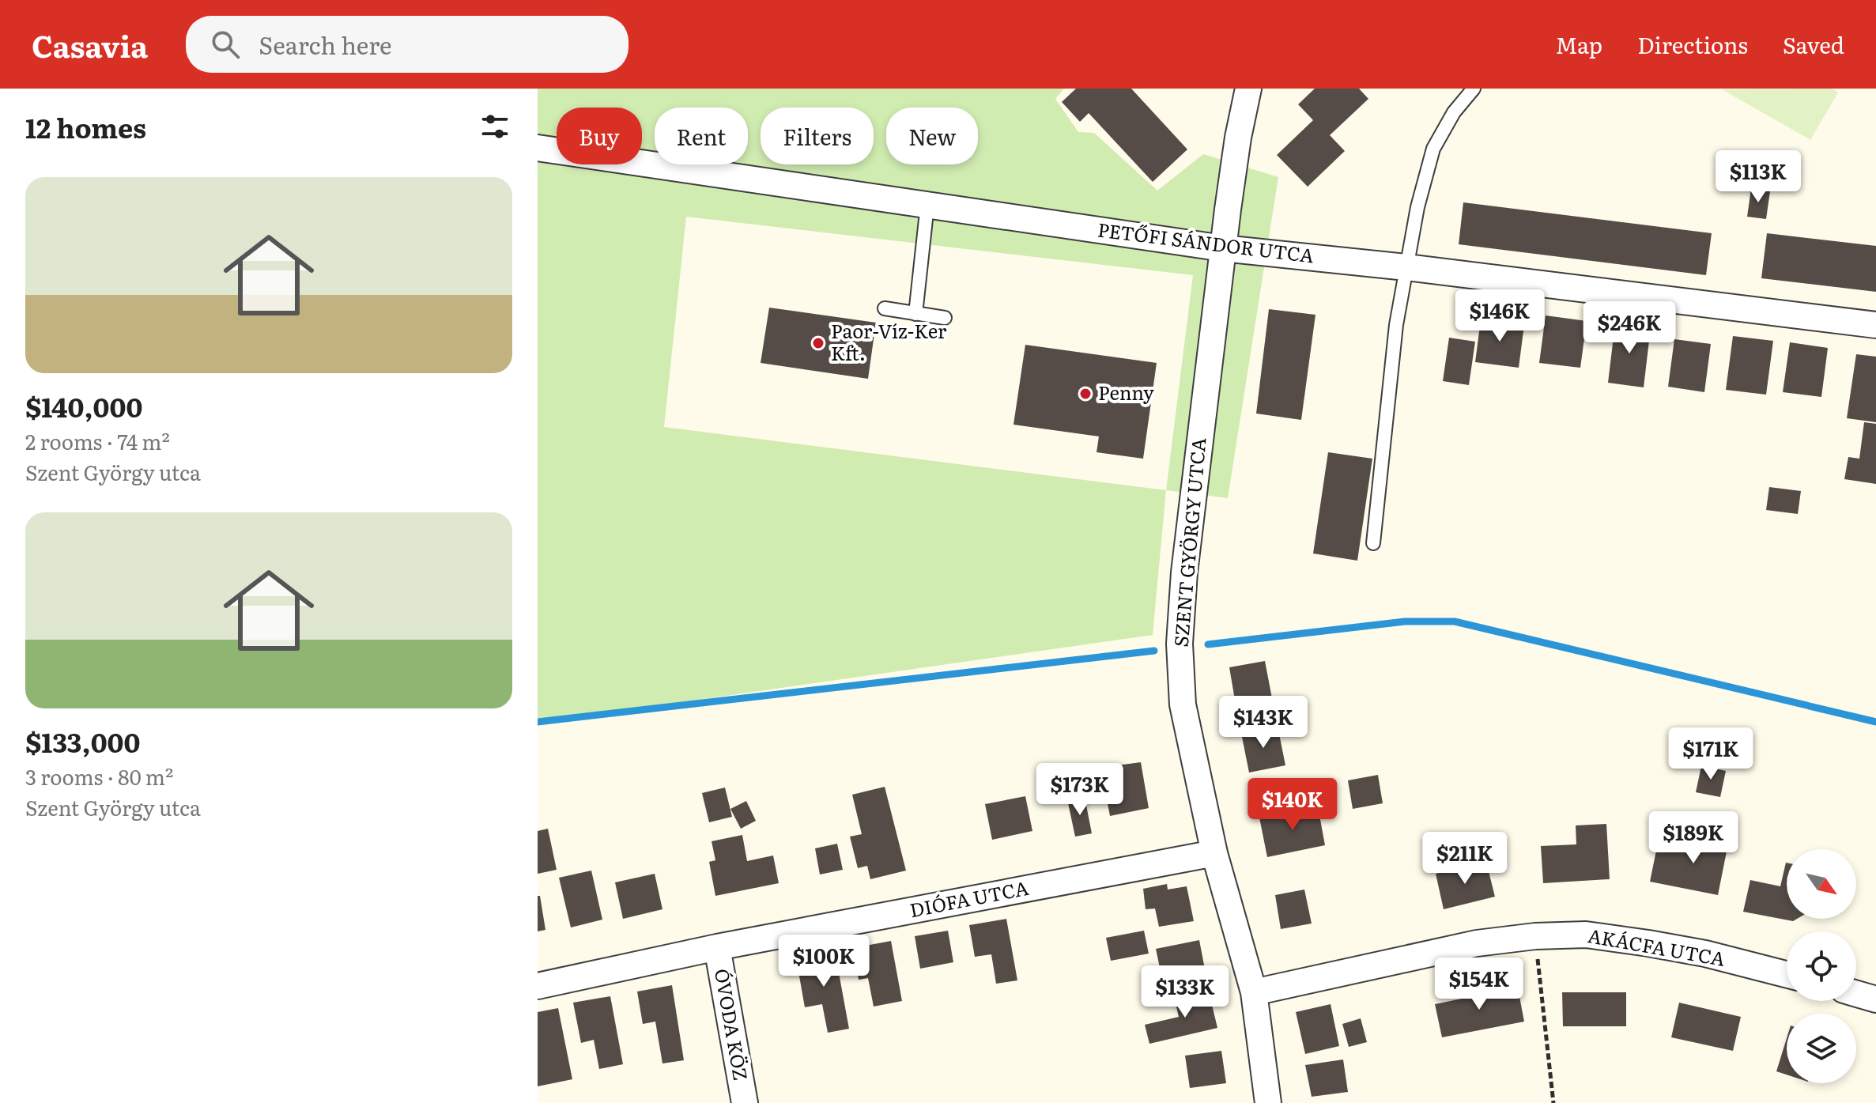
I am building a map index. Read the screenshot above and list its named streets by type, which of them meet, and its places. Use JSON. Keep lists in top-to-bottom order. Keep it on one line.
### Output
{"streets":{"street":["PETŐFI SÁNDOR UTCA","SZENT GYÖRGY UTCA","DIÓFA UTCA","AKÁCFA UTCA","ÓVODA KÖZ"]},"crossings":[["PETŐFI SÁNDOR UTCA","SZENT GYÖRGY UTCA"],["SZENT GYÖRGY UTCA","DIÓFA UTCA"],["SZENT GYÖRGY UTCA","AKÁCFA UTCA"],["DIÓFA UTCA","ÓVODA KÖZ"]],"places":["Paor-Víz-Ker Kft.","Penny"],"north":"bottom right","page":{"header":"Casavia","search":"Search here","nav":["Map","Directions","Saved"],"heading":"12 homes","chip":["Buy","Rent","Filters","New"],"price":["$113K","$146K","$246K","$143K","$171K","$173K","$140K","$189K","$211K","$100K","$154K","$133K"],"list":[{"name":"$140,000","note":"2 rooms · 74 m² · Szent György utca"},{"name":"$133,000","note":"3 rooms · 80 m² · Szent György utca"}]}}
